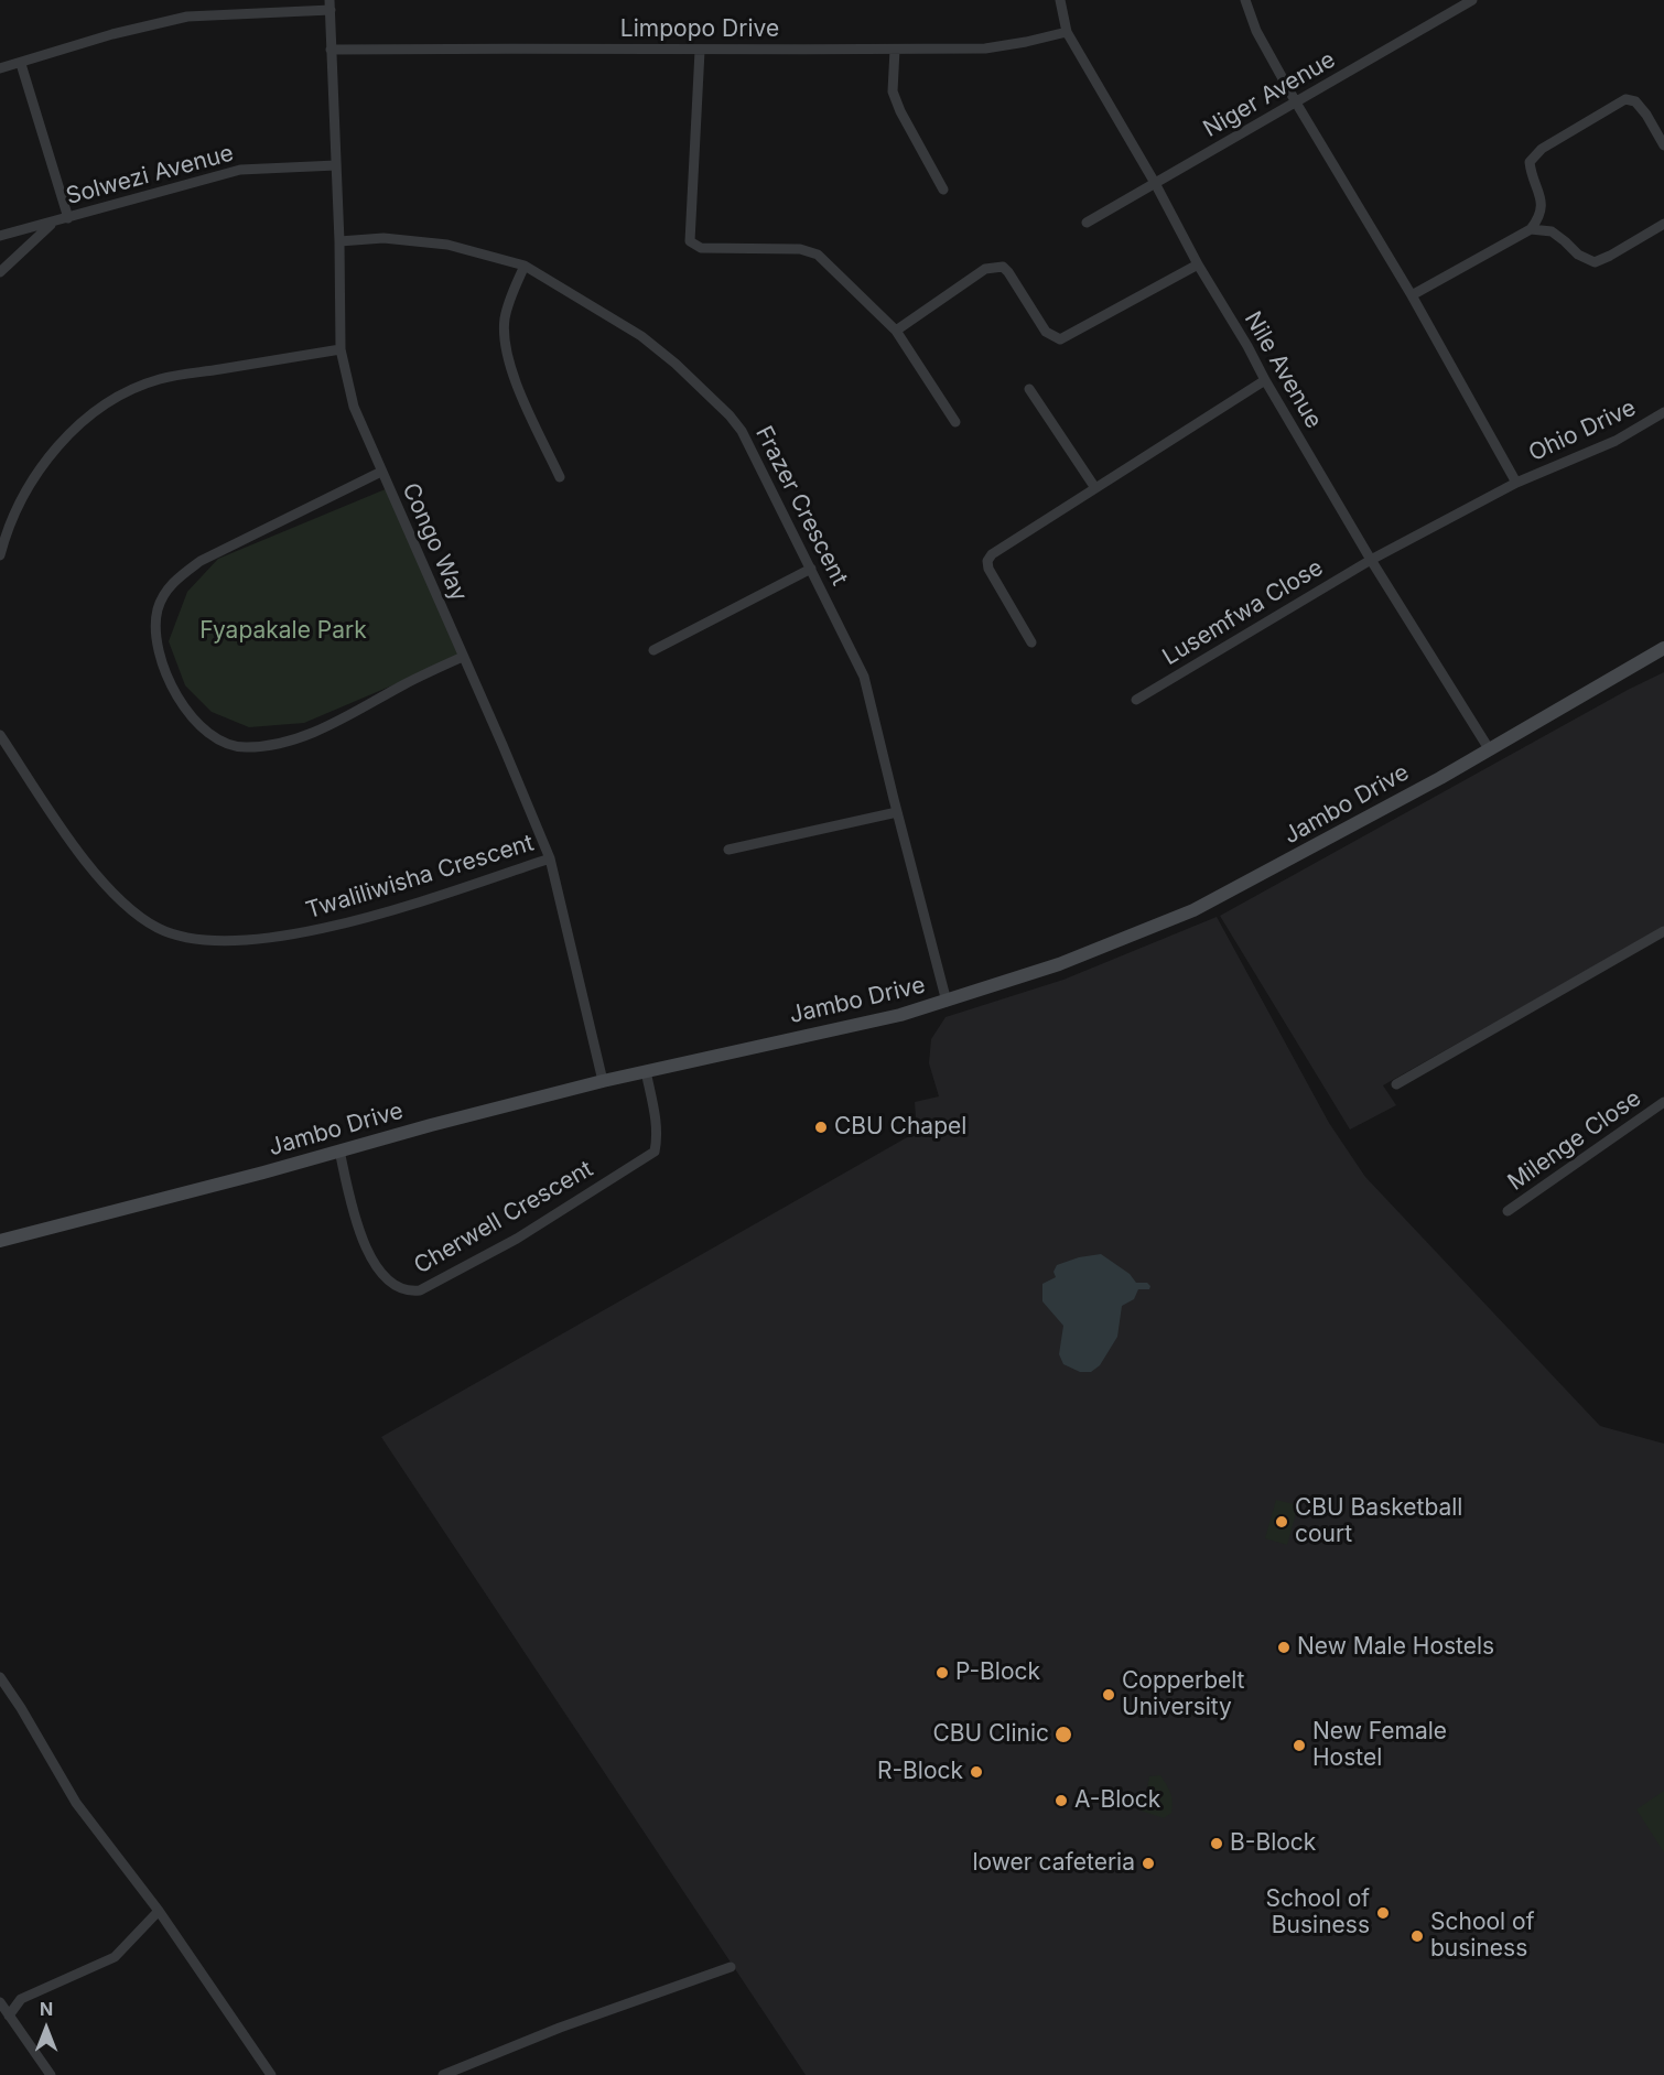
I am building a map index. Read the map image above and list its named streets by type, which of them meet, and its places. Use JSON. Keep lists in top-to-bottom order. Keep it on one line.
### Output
{"streets":{"main road":["Jambo Drive"],"street":["Limpopo Drive","Niger Avenue","Solwezi Avenue","Nile Avenue","Ohio Drive","Frazer Crescent","Congo Way","Lusemfwa Close","Twaliliwisha Crescent","Milenge Close","Cherwell Crescent"]},"crossings":[["Limpopo Drive","Nile Avenue"],["Limpopo Drive","Congo Way"],["Niger Avenue","Nile Avenue"],["Solwezi Avenue","Congo Way"],["Nile Avenue","Ohio Drive"],["Nile Avenue","Lusemfwa Close"],["Nile Avenue","Jambo Drive"],["Ohio Drive","Lusemfwa Close"],["Frazer Crescent","Congo Way"],["Frazer Crescent","Jambo Drive"],["Congo Way","Jambo Drive"],["Congo Way","Twaliliwisha Crescent"],["Jambo Drive","Cherwell Crescent"]],"parks":["Fyapakale Park"],"places":["CBU Chapel","CBU Basketball court","New Male Hostels","P-Block","Copperbelt University","CBU Clinic","New Female Hostel","R-Block","A-Block","B-Block","lower cafeteria","School of Business","School of business"],"north":"top"}
